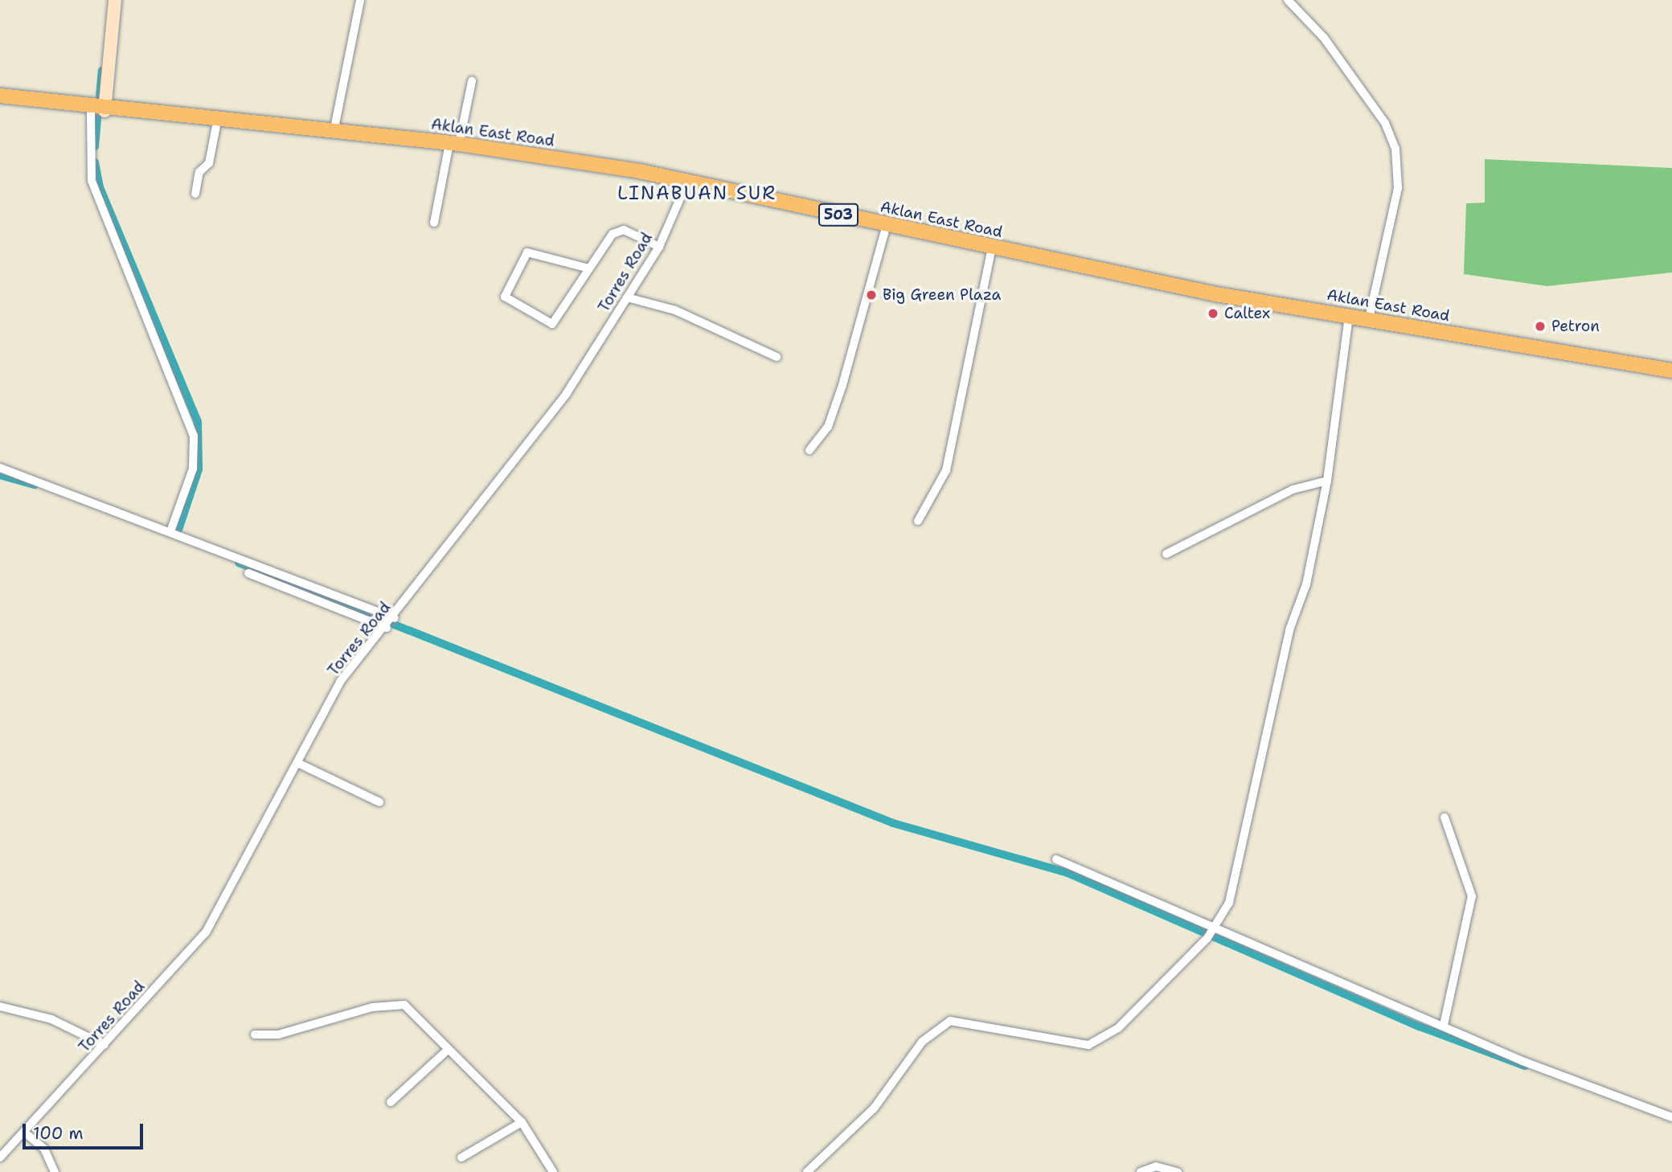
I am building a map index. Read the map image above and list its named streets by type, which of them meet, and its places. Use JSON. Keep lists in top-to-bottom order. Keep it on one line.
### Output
{"streets":{"main road":["Aklan East Road","503"],"street":["Torres Road"]},"crossings":[["Aklan East Road","Torres Road"]],"districts":["LINABUAN SUR"],"places":["Big Green Plaza","Caltex","Petron"],"scale_bar":"100 m"}
